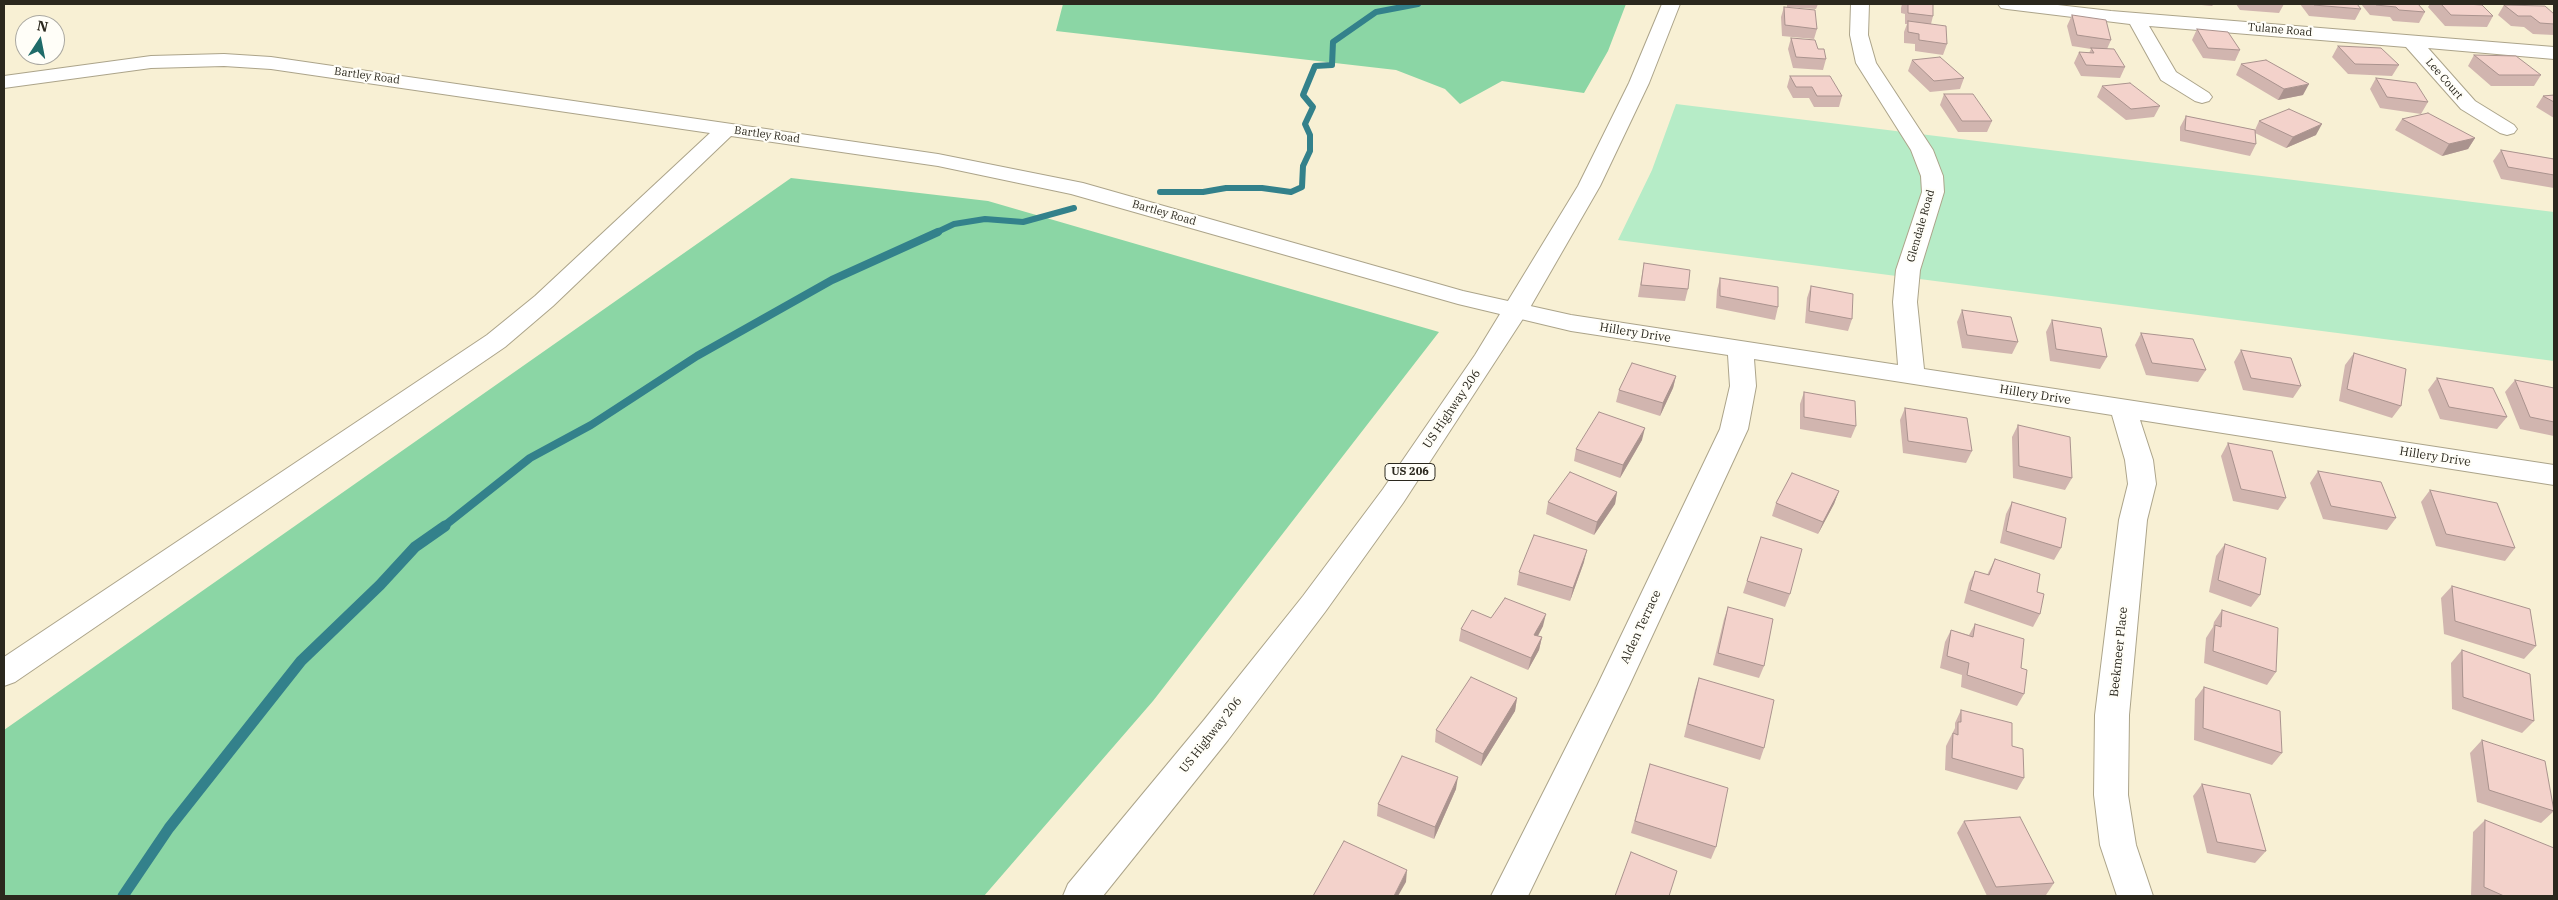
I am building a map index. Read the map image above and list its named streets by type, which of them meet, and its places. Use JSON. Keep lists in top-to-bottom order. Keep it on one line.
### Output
{"streets":{"main road":["Tulane Road","Bartley Road","Lee Court","Glendale Road","Hillery Drive","US Highway 206","US 206","Alden Terrace","Beekmeer Place"]},"crossings":[["Tulane Road","Lee Court"],["Bartley Road","Hillery Drive"],["Bartley Road","US Highway 206"],["Glendale Road","Hillery Drive"],["Hillery Drive","US Highway 206"],["Hillery Drive","Alden Terrace"],["Hillery Drive","Beekmeer Place"]],"north":"top"}
